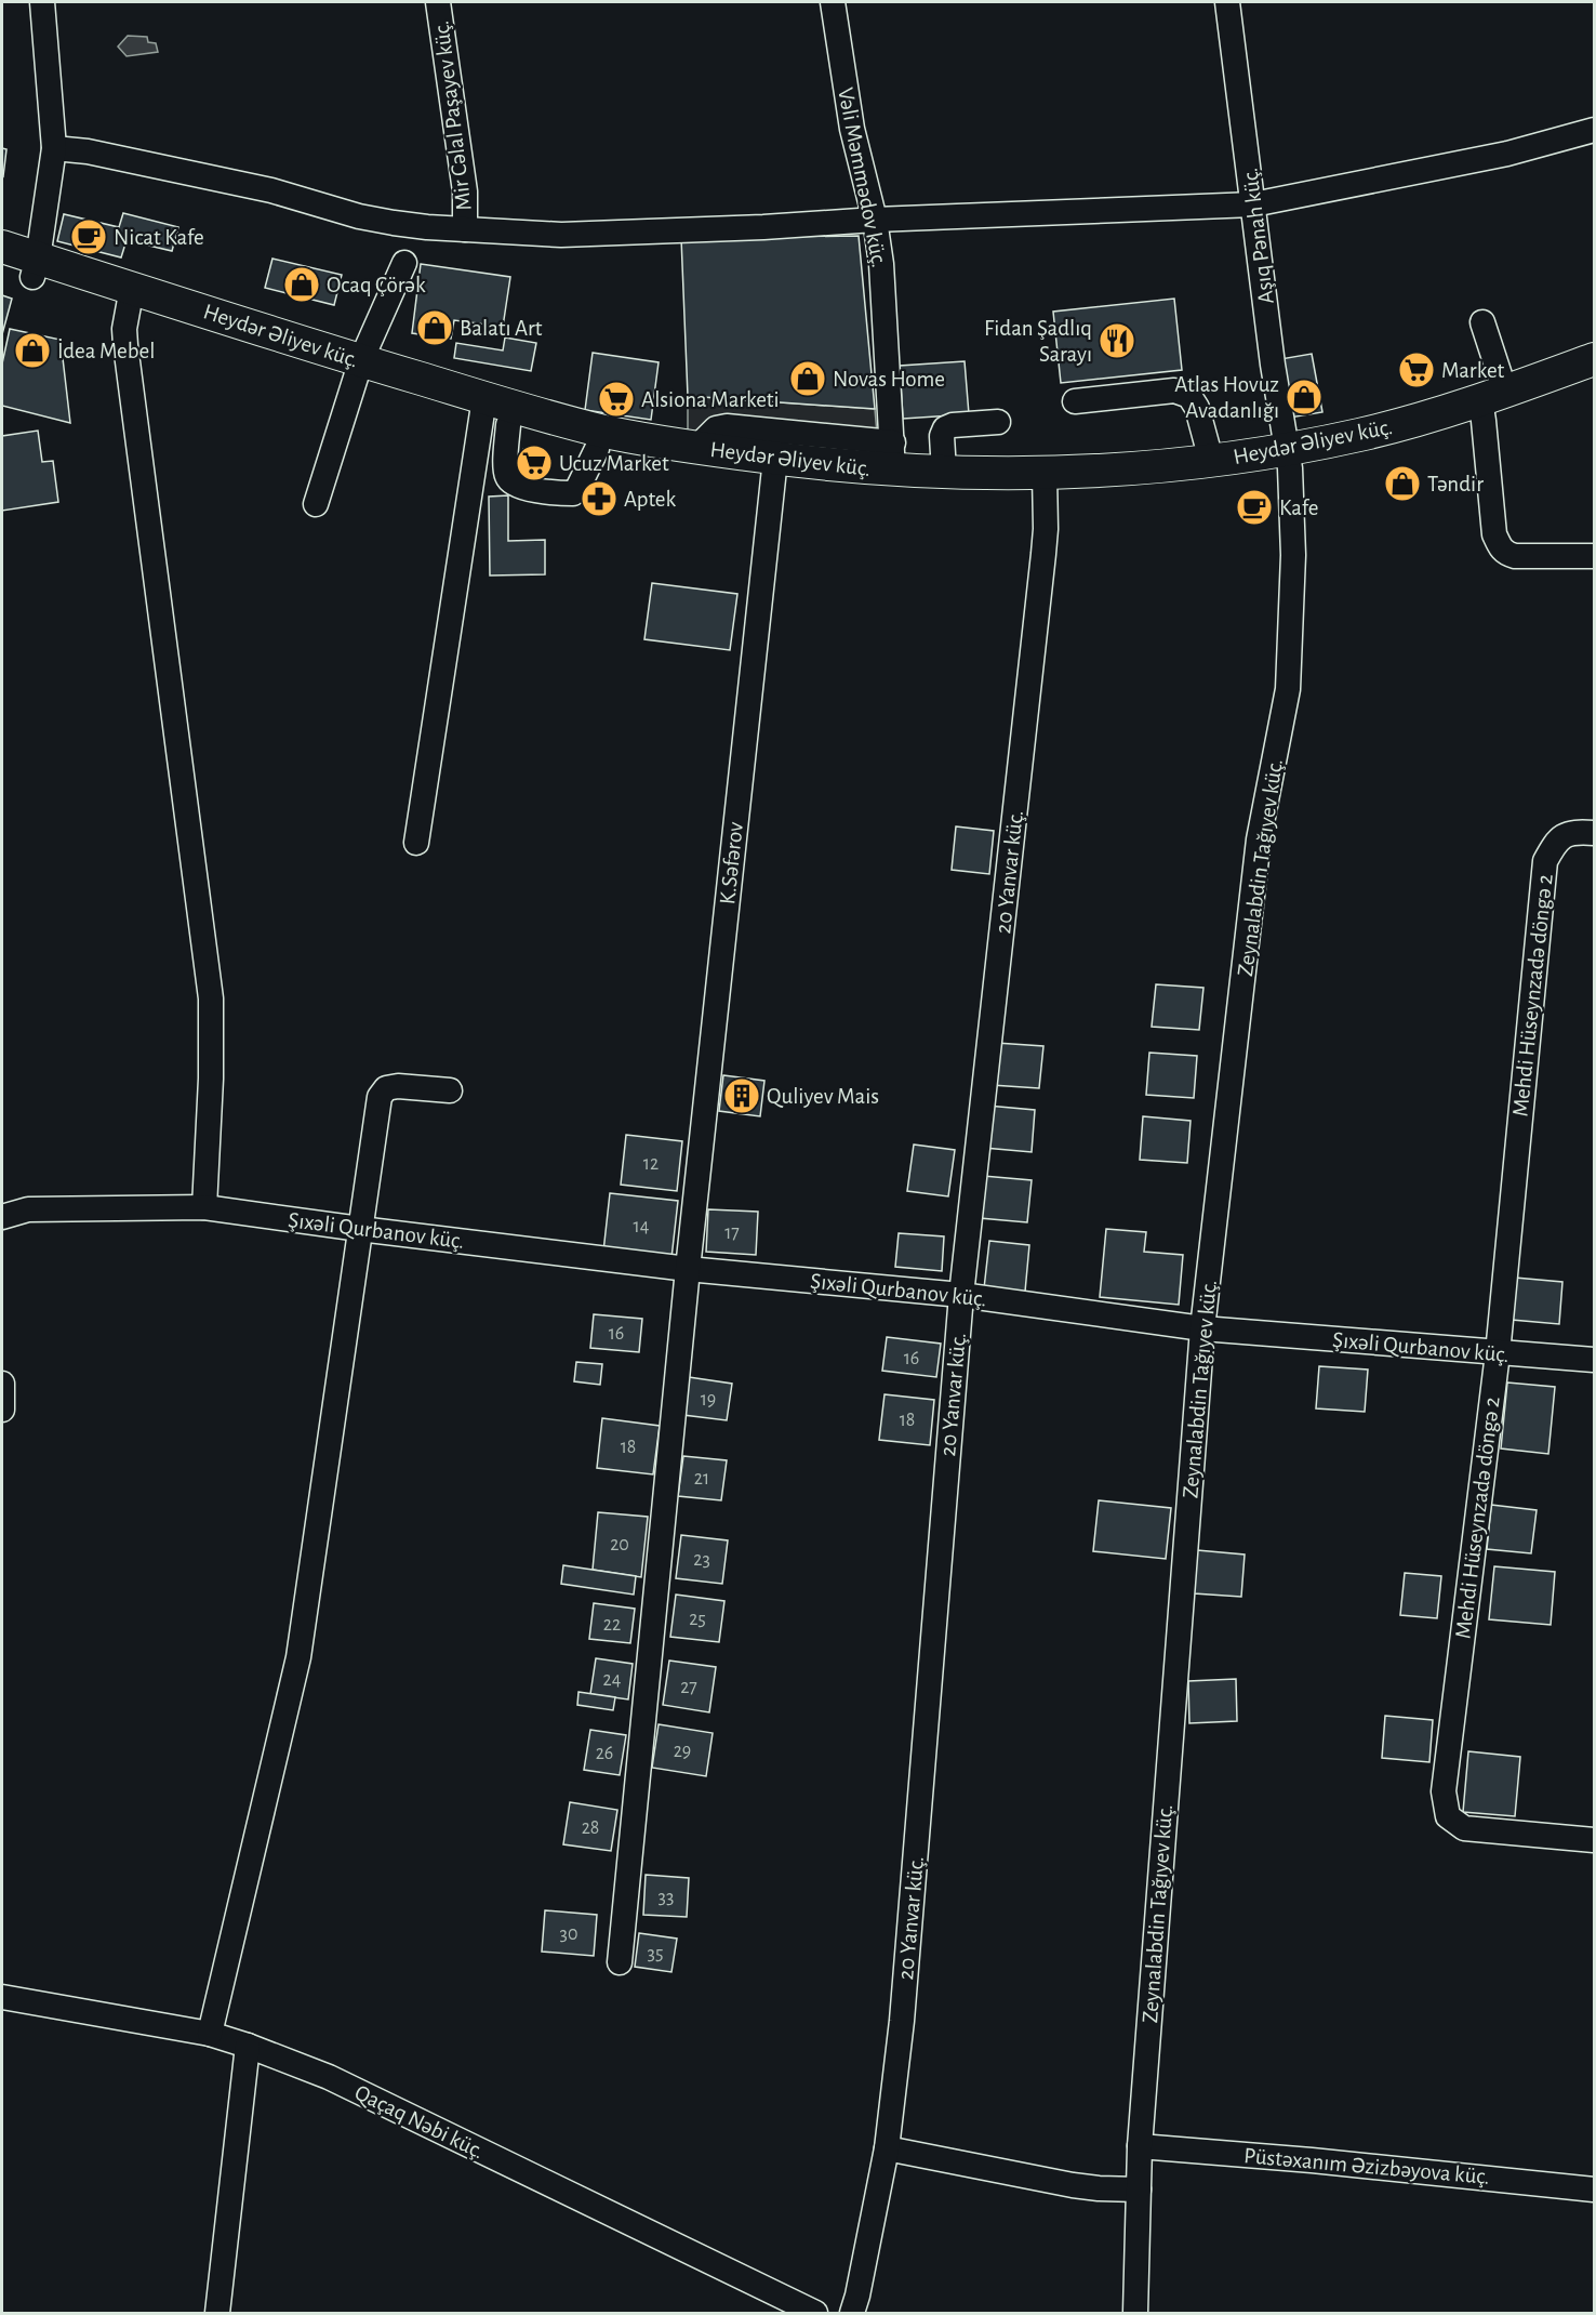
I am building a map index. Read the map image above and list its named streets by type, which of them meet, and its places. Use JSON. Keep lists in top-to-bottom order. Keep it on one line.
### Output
{"streets":{"main road":["Heydər Əliyev küç."],"street":["Mir Cəlal Paşayev küç.","Vəli Məmmədov küç.","Aşıq Pənah küç.","K.Səfərov","Zeynalabdin Tağıyev küç.","20 Yanvar küç.","Mehdi Hüseynzadə döngə 2","Şıxəli Qurbanov küç.","Qaçaq Nəbi küç.","Püstəxanım Əzizbəyova küç."]},"crossings":[["Vəli Məmmədov küç.","Heydər Əliyev küç."],["Aşıq Pənah küç.","Heydər Əliyev küç."],["Aşıq Pənah küç.","Zeynalabdin Tağıyev küç."],["Heydər Əliyev küç.","K.Səfərov"],["Heydər Əliyev küç.","Zeynalabdin Tağıyev küç."],["Heydər Əliyev küç.","20 Yanvar küç."],["K.Səfərov","Şıxəli Qurbanov küç."],["Zeynalabdin Tağıyev küç.","Şıxəli Qurbanov küç."],["Zeynalabdin Tağıyev küç.","Püstəxanım Əzizbəyova küç."],["20 Yanvar küç.","Şıxəli Qurbanov küç."],["Mehdi Hüseynzadə döngə 2","Şıxəli Qurbanov küç."]],"places":{"cafe":["Nicat Kafe","Kafe"],"shop":["Ocaq Çörək","Balatı Art","İdea Mebel","Novas Home","Atlas Hovuz Avadanlığı","Təndir"],"restaurant":["Fidan Şadlıq Sarayı"],"supermarket":["Market","Alsiona Marketi","Ucuz Market"],"pharmacy":["Aptek"],"building":["Quliyev Mais"]},"house_numbers":["12","14","17","16","16","19","18","18","21","20","23","25","22","24","27","29","26","28","33","30","35"]}
